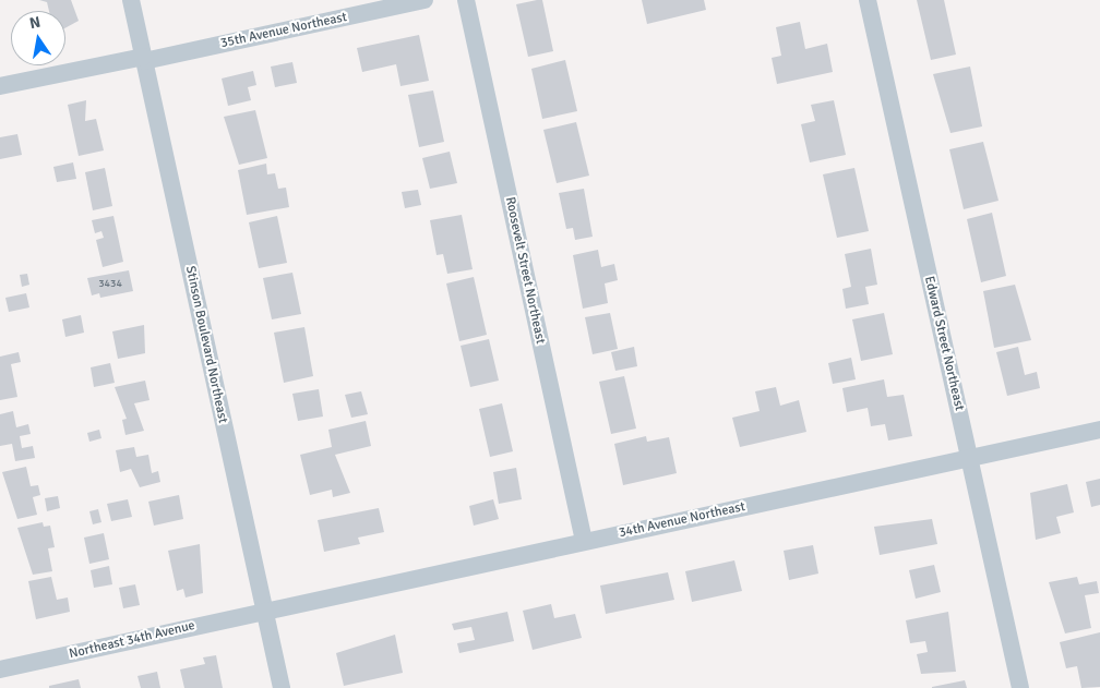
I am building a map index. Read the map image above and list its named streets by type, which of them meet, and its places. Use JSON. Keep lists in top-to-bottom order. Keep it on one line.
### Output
{"streets":{"street":["35th Avenue Northeast","Roosevelt Street Northeast","Edward Street Northeast","Stinson Boulevard Northeast","34th Avenue Northeast","Northeast 34th Avenue"]},"crossings":[["35th Avenue Northeast","Stinson Boulevard Northeast"],["Roosevelt Street Northeast","34th Avenue Northeast"],["Edward Street Northeast","34th Avenue Northeast"],["Stinson Boulevard Northeast","34th Avenue Northeast"],["Stinson Boulevard Northeast","Northeast 34th Avenue"],["34th Avenue Northeast","Northeast 34th Avenue"]],"house_numbers":["3434"],"north":"top"}
